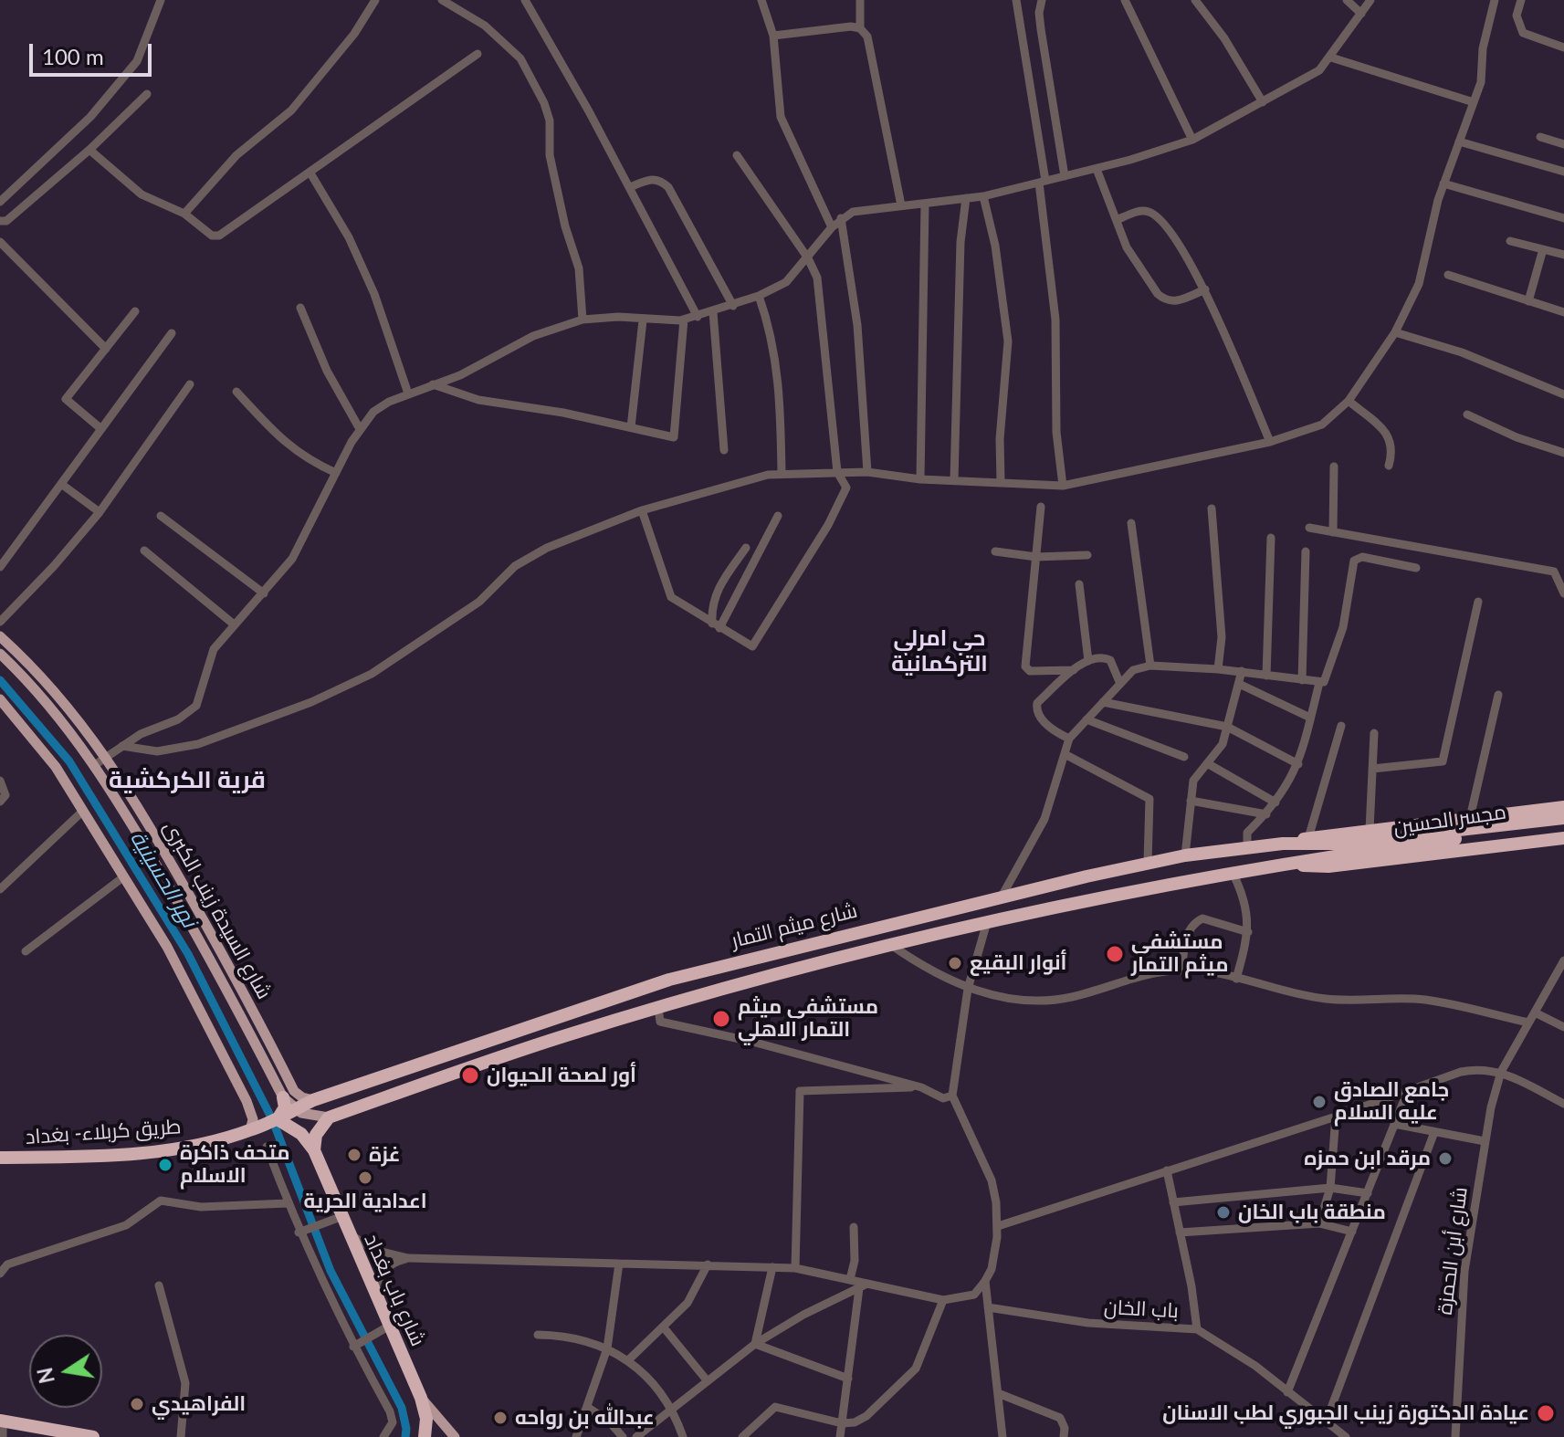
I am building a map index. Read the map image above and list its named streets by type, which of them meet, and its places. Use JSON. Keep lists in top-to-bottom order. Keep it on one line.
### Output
{"streets":{"highway":["مجسر الحسين","شارع ميثم التمار","طريق كربلاء- بغداد","شارع باب بغداد"],"main road":["شارع السيدة زينب الكبرى"],"street":["شارع أبن الحمزة","باب الخان"]},"crossings":[["مجسر الحسين","شارع ميثم التمار"],["شارع السيدة زينب الكبرى","شارع ميثم التمار"],["شارع ميثم التمار","طريق كربلاء- بغداد"]],"districts":["حي امرلي التركمانية","قرية الكركشية"],"water":["نهر الحسينية"],"places":["مستشفى ميثم التمار","أنوار البقيع","مستشفى ميثم التمار الاهلي","أور لصحة الحيوان","جامع الصادق عليه السلام","غزة","مرقد ابن حمزه","متحف ذاكرة الاسلام","اعدادية الحرية","منطقة باب الخان","الفراهيدي","عيادة الدكتورة زينب الجبوري لطب الاسنان","عبدالله بن رواحه"],"scale_bar":"100 m","north":"left"}
